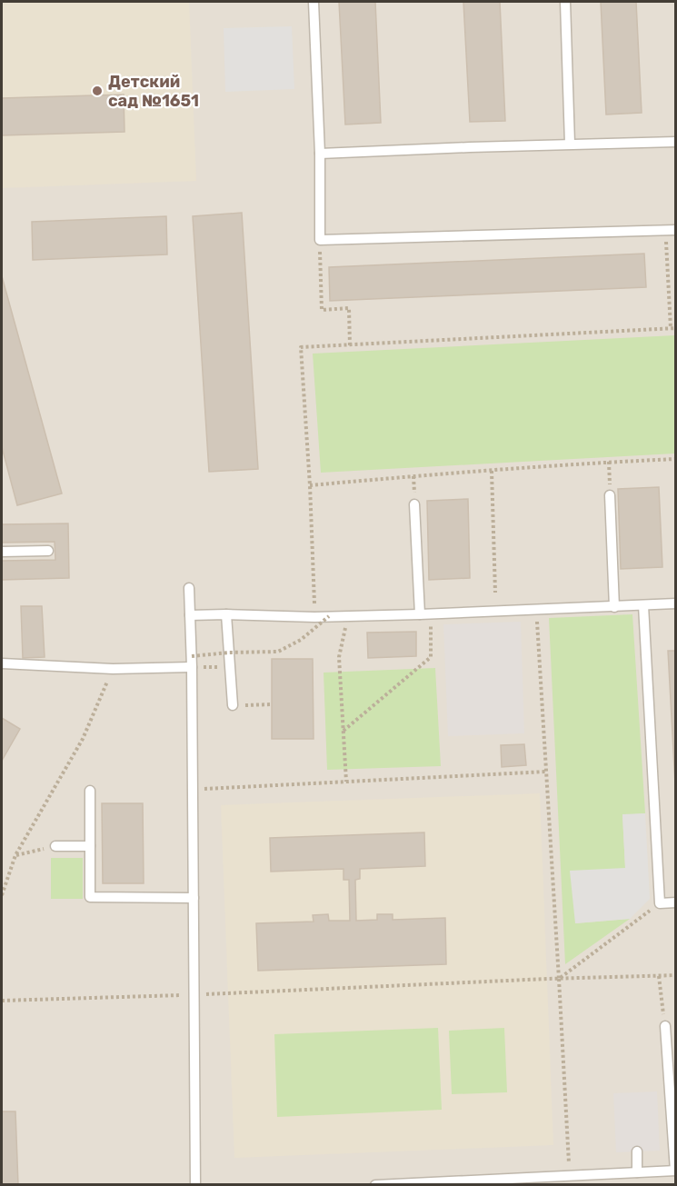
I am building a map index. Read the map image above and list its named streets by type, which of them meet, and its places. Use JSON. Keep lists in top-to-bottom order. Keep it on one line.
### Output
{"places":["Детский сад №1651"]}
